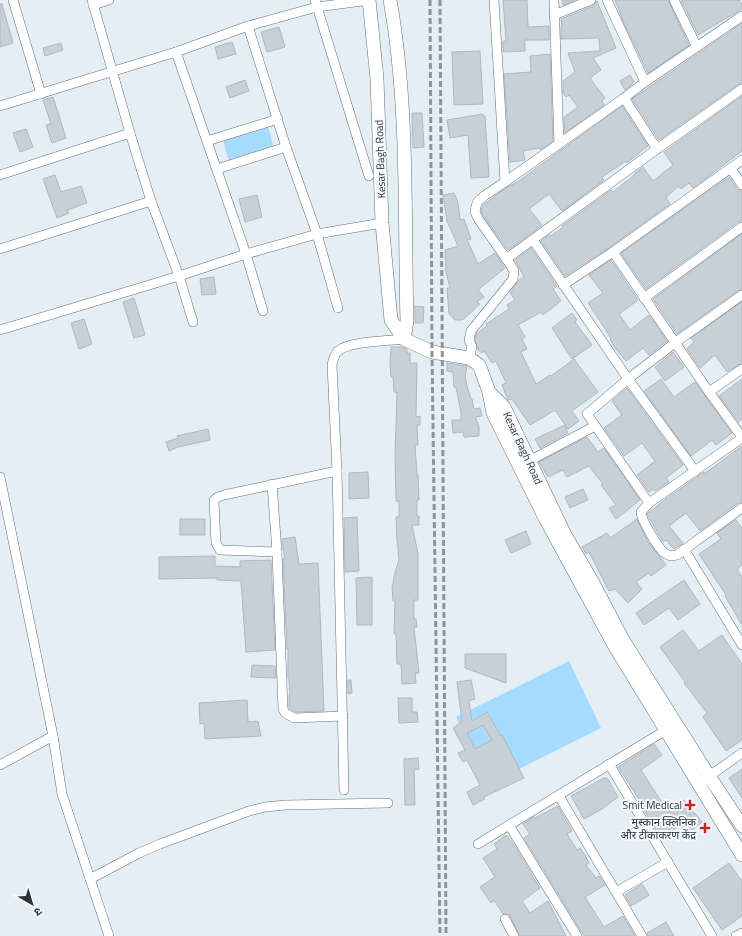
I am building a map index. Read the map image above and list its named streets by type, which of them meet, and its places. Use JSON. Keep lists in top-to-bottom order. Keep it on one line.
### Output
{"streets":{"main road":["Kesar Bagh Road"]},"places":{"health":["Smit Medical","मुस्कान क्लिनिक और टीकाकरण केंद्र"]},"north":"bottom right"}
